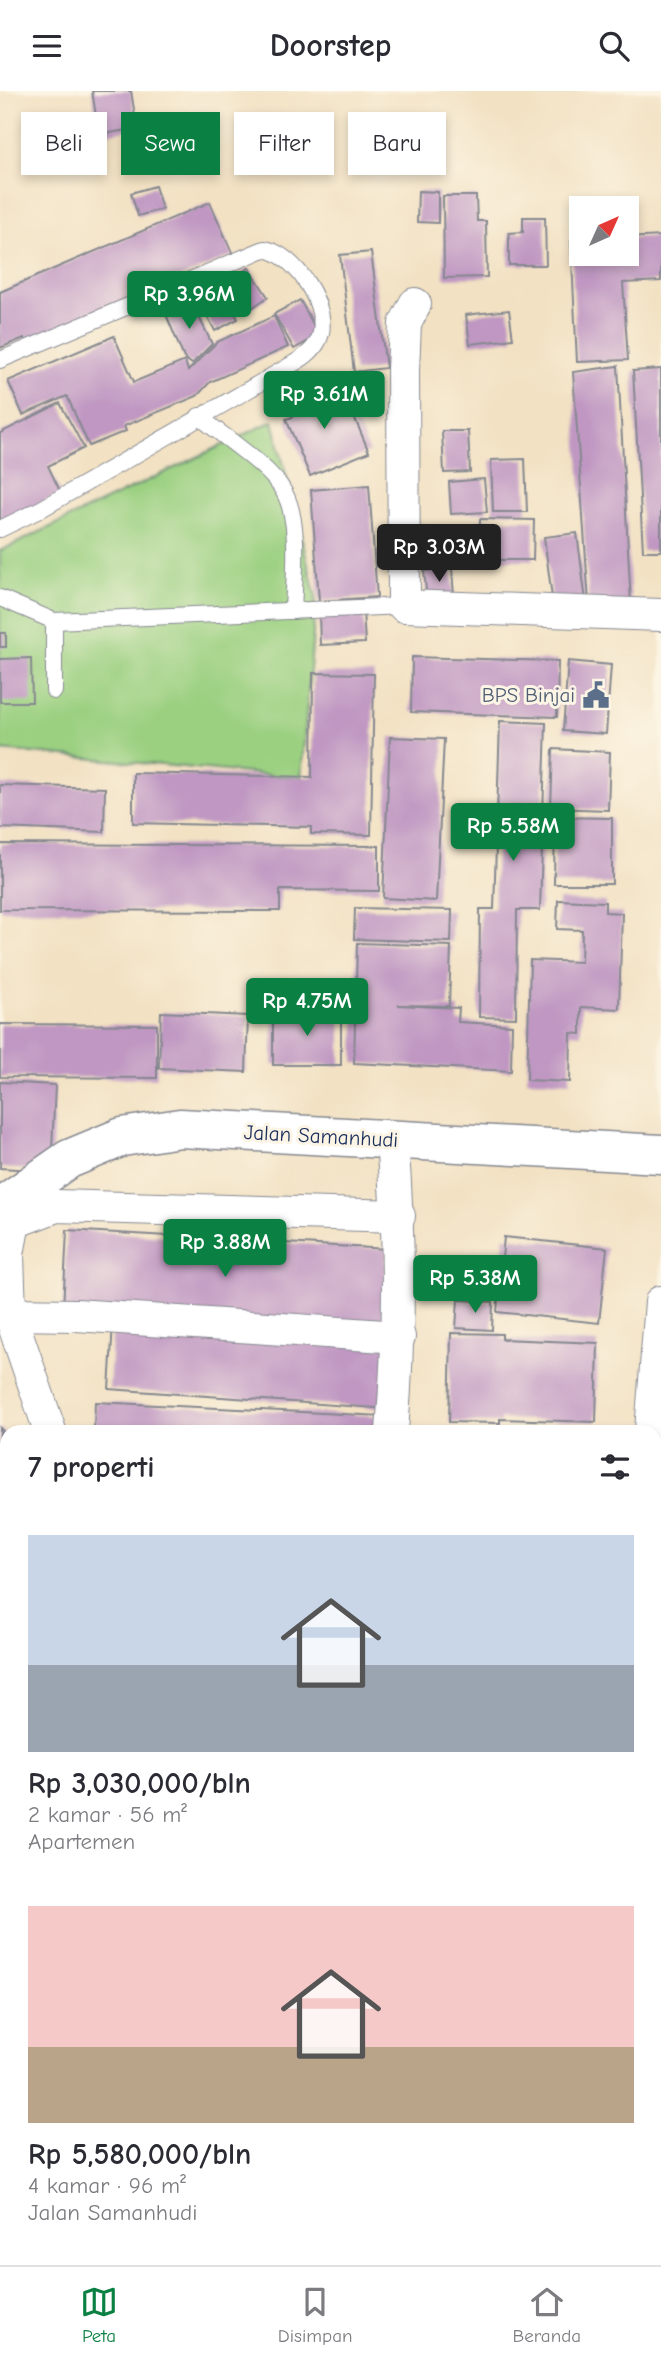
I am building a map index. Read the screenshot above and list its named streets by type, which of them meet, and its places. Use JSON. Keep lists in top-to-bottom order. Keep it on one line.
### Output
{"streets":{"street":["Jalan Samanhudi"]},"places":{"public building":["BPS Binjai"]},"north":"top right","page":{"header":"Doorstep","chip":["Beli","Sewa","Filter","Baru"],"price":["Rp 3.96M","Rp 3.61M","Rp 3.03M","Rp 5.58M","Rp 4.75M","Rp 3.88M","Rp 5.38M"],"heading":"7 properti","list":[{"name":"Rp 3,030,000/bln","note":"2 kamar · 56 m² · Apartemen"},{"name":"Rp 5,580,000/bln","note":"4 kamar · 96 m² · Jalan Samanhudi"}],"tabs":["Peta","Disimpan","Beranda"]}}
